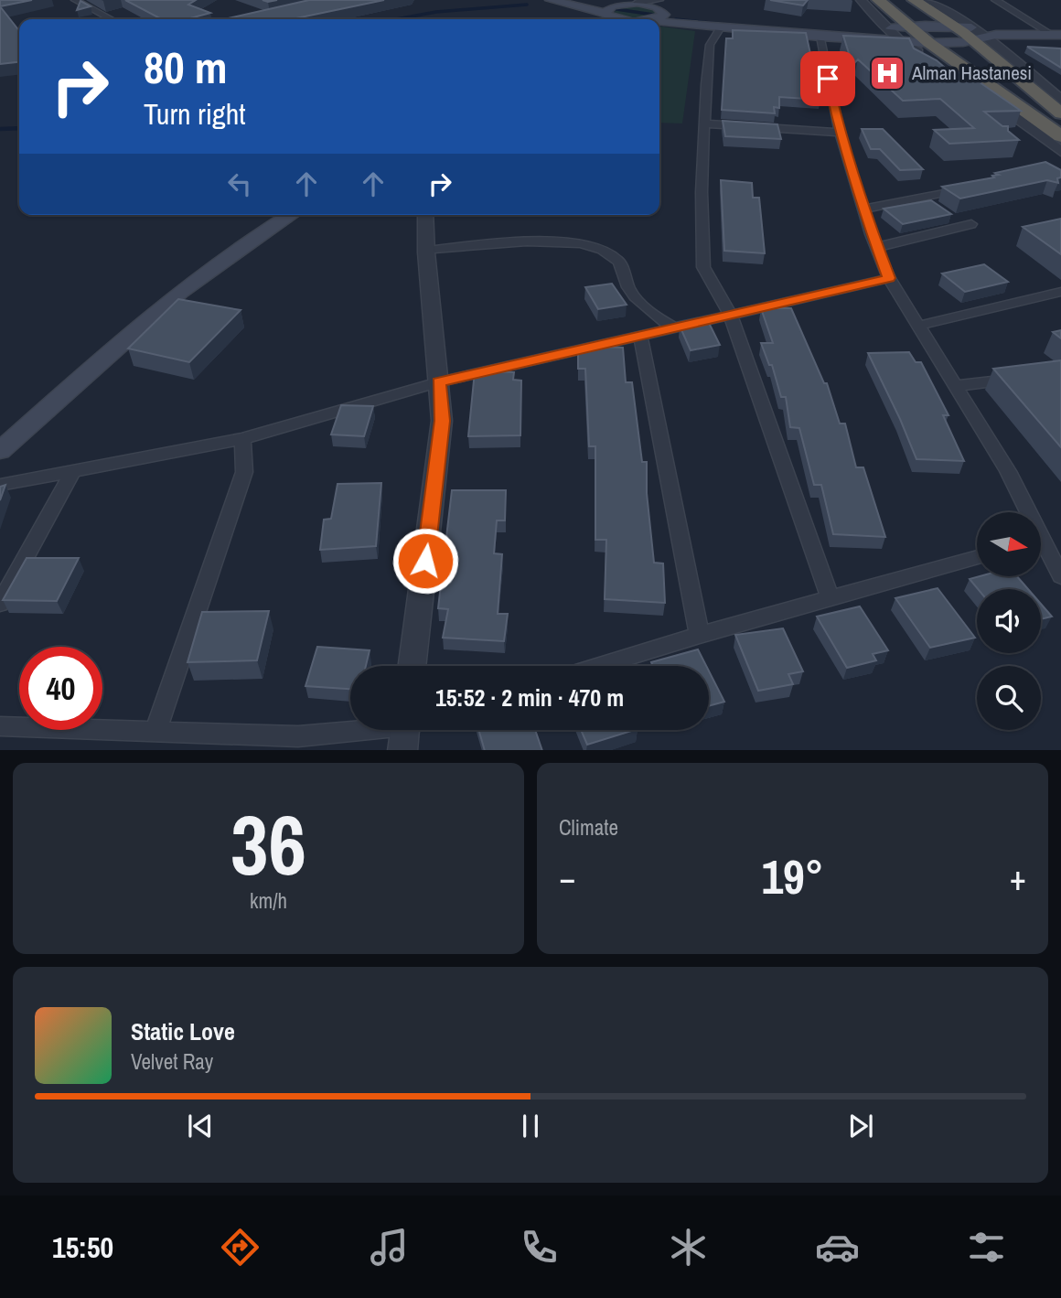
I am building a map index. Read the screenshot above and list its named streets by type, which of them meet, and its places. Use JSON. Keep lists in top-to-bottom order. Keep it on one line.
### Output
{"places":{"hospital":["Alman Hastanesi"]},"north":"right","page":{"turn":["80 m","Turn right"],"limit":"40","trip":"15:52 · 2 min · 470 m","tile":[["36","km/h"],"Climate"],"heat":["−","19°","+"],"song":["Static Love","Velvet Ray"],"tabs":"15:50"}}
